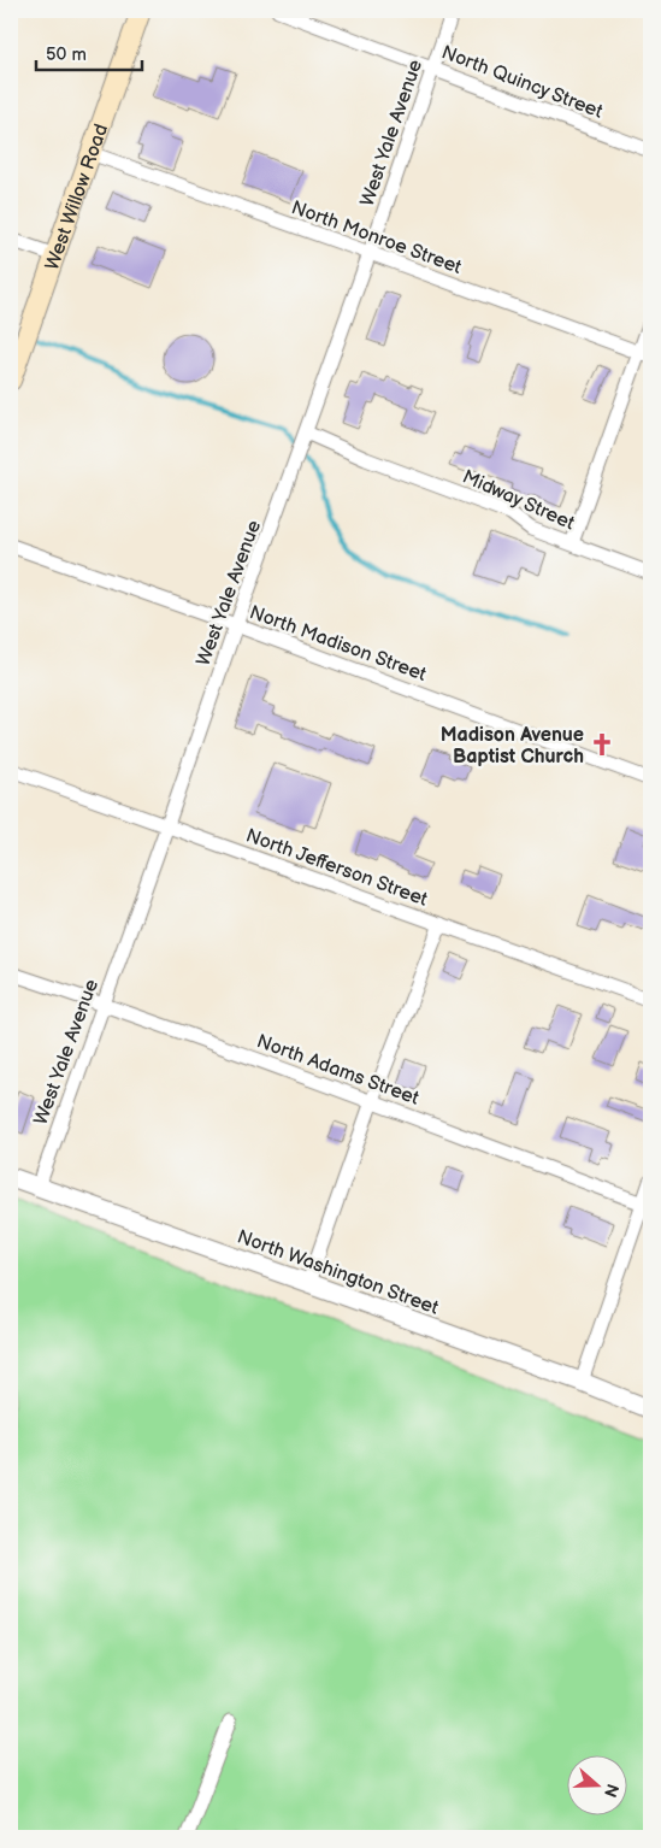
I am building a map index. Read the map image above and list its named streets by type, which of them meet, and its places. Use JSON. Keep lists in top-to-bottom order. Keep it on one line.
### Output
{"streets":{"main road":["West Willow Road"],"street":["North Quincy Street","West Yale Avenue","North Monroe Street","Midway Street","North Madison Street","North Jefferson Street","North Adams Street","North Washington Street"]},"crossings":[["North Quincy Street","West Yale Avenue"],["West Yale Avenue","North Monroe Street"],["West Yale Avenue","Midway Street"],["West Yale Avenue","North Madison Street"],["West Yale Avenue","North Jefferson Street"],["West Yale Avenue","North Adams Street"],["West Yale Avenue","North Washington Street"],["West Willow Road","North Monroe Street"]],"places":{"church":["Madison Avenue Baptist Church"]},"scale_bar":"50 m","north":"right"}
